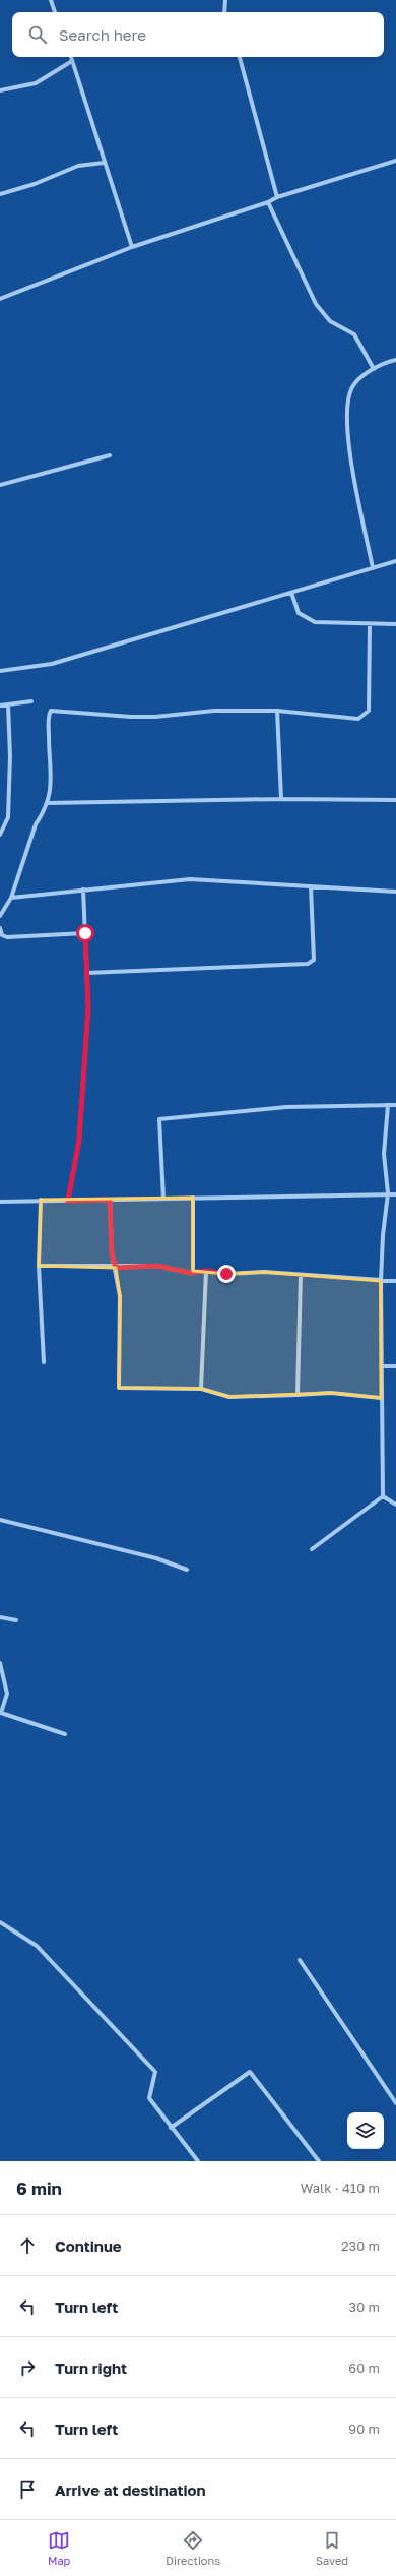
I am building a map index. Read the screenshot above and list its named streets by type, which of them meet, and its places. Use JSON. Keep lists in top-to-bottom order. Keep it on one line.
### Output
{"page":{"search":"Search here","heading":["6 min","Walk · 410 m"],"list":[["Continue","230 m"],["Turn left","30 m"],["Turn right","60 m"],["Turn left","90 m"],"Arrive at destination"],"nav":["Map","Directions","Saved"]}}
